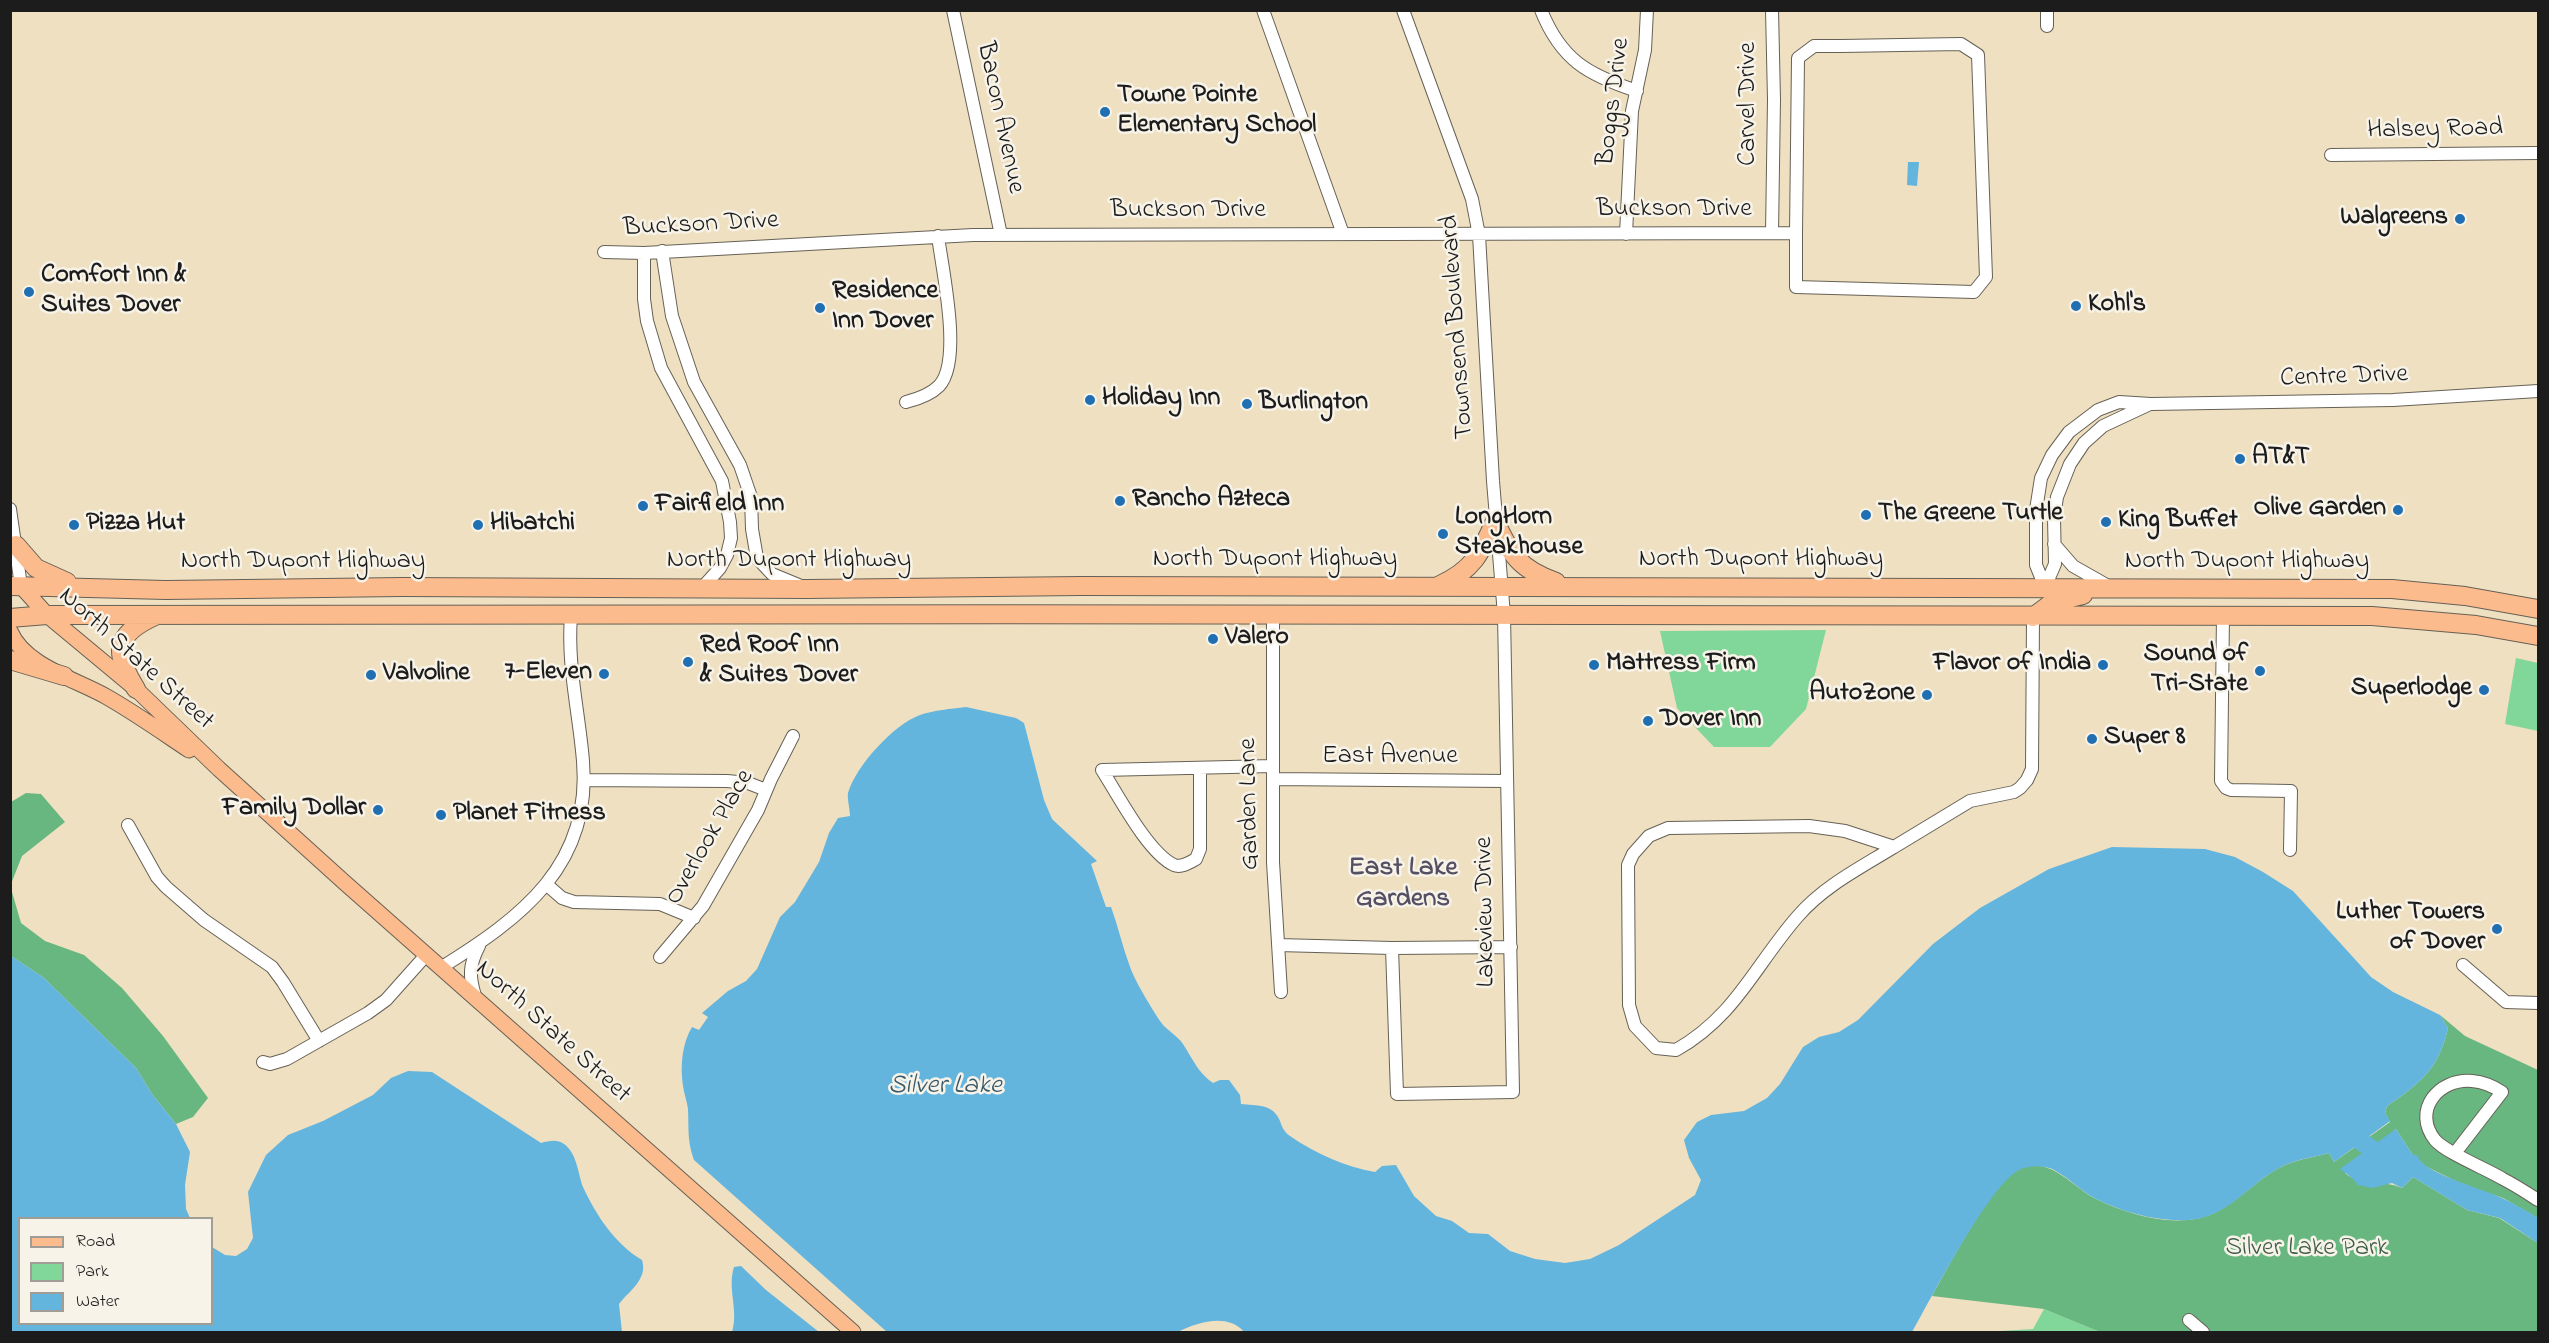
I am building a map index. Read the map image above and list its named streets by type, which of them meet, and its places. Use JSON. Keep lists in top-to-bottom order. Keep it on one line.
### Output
{"streets":{"highway":["North Dupont Highway"],"main road":["North State Street"],"street":["Boggs Drive","Carvel Drive","Bacon Avenue","Halsey Road","Buckson Drive","Townsend Boulevard","Centre Drive","East Avenue","Garden Lane","Overlook Place","Lakeview Drive"]},"crossings":[["Boggs Drive","Buckson Drive"],["Carvel Drive","Buckson Drive"],["Bacon Avenue","Buckson Drive"],["Buckson Drive","Townsend Boulevard"],["Townsend Boulevard","North Dupont Highway"],["Townsend Boulevard","Lakeview Drive"],["Centre Drive","North Dupont Highway"],["North Dupont Highway","North State Street"],["North Dupont Highway","Garden Lane"],["North Dupont Highway","Lakeview Drive"],["East Avenue","Garden Lane"],["East Avenue","Lakeview Drive"]],"districts":["East Lake Gardens"],"water":["Silver Lake"],"parks":["Silver Lake Park"],"places":["Towne Pointe Elementary School","Walgreens","Comfort Inn & Suites Dover","Kohl's","Residence Inn Dover","Holiday Inn","Burlington","AT&T","Rancho Azteca","Fairfield Inn","Olive Garden","The Greene Turtle","King Buffet","Pizza Hut","Hibatchi","LongHorn Steakhouse","Valero","Red Roof Inn & Suites Dover","Mattress Firm","Flavor of India","Sound of Tri-State","7-Eleven","Valvoline","Superlodge","AutoZone","Dover Inn","Super 8","Family Dollar","Planet Fitness","Luther Towers of Dover"],"legend":["Road","Park","Water"]}
